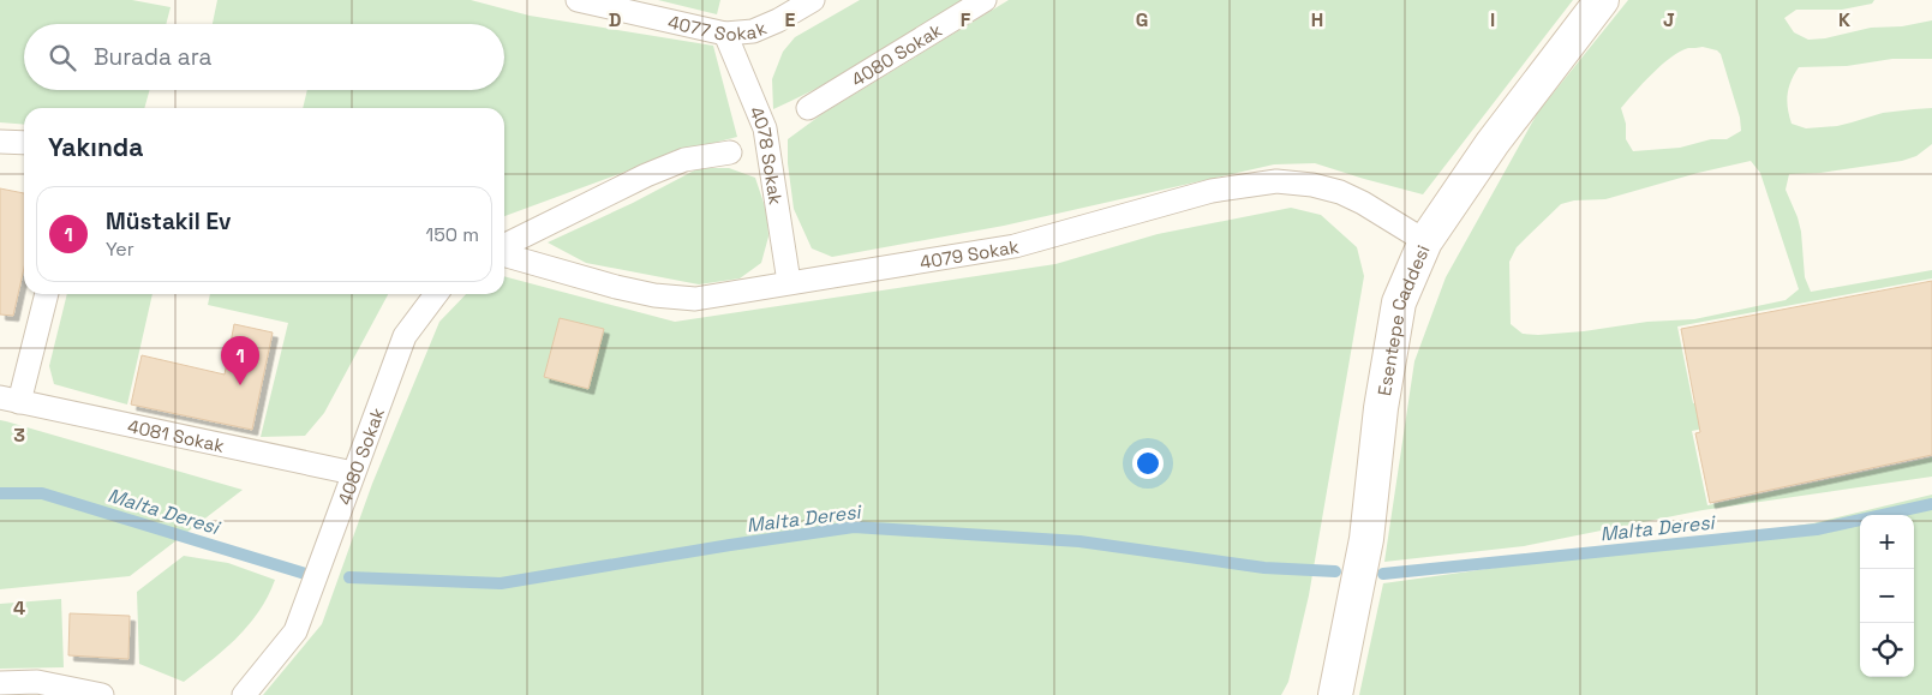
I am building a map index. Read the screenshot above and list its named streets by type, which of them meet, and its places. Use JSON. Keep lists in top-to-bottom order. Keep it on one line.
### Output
{"streets":{"main road":["Esentepe Caddesi"],"lane":["4077 Sokak","4080 Sokak","4078 Sokak","4079 Sokak","4081 Sokak"]},"crossings":[["4077 Sokak","4078 Sokak"],["4080 Sokak","4081 Sokak"],["4078 Sokak","4079 Sokak"],["4079 Sokak","Esentepe Caddesi"]],"water":["Malta Deresi"],"page":{"search":"Burada ara","heading":"Yakında","list":[{"mark":"1","name":"Müstakil Ev","note":"Yer","value":"150 m"}],"pins":"1","map_buttons":["+","−"]},"grid":{"columns":["D","E","F","G","H","I","J","K"],"rows":["3","4"]}}
